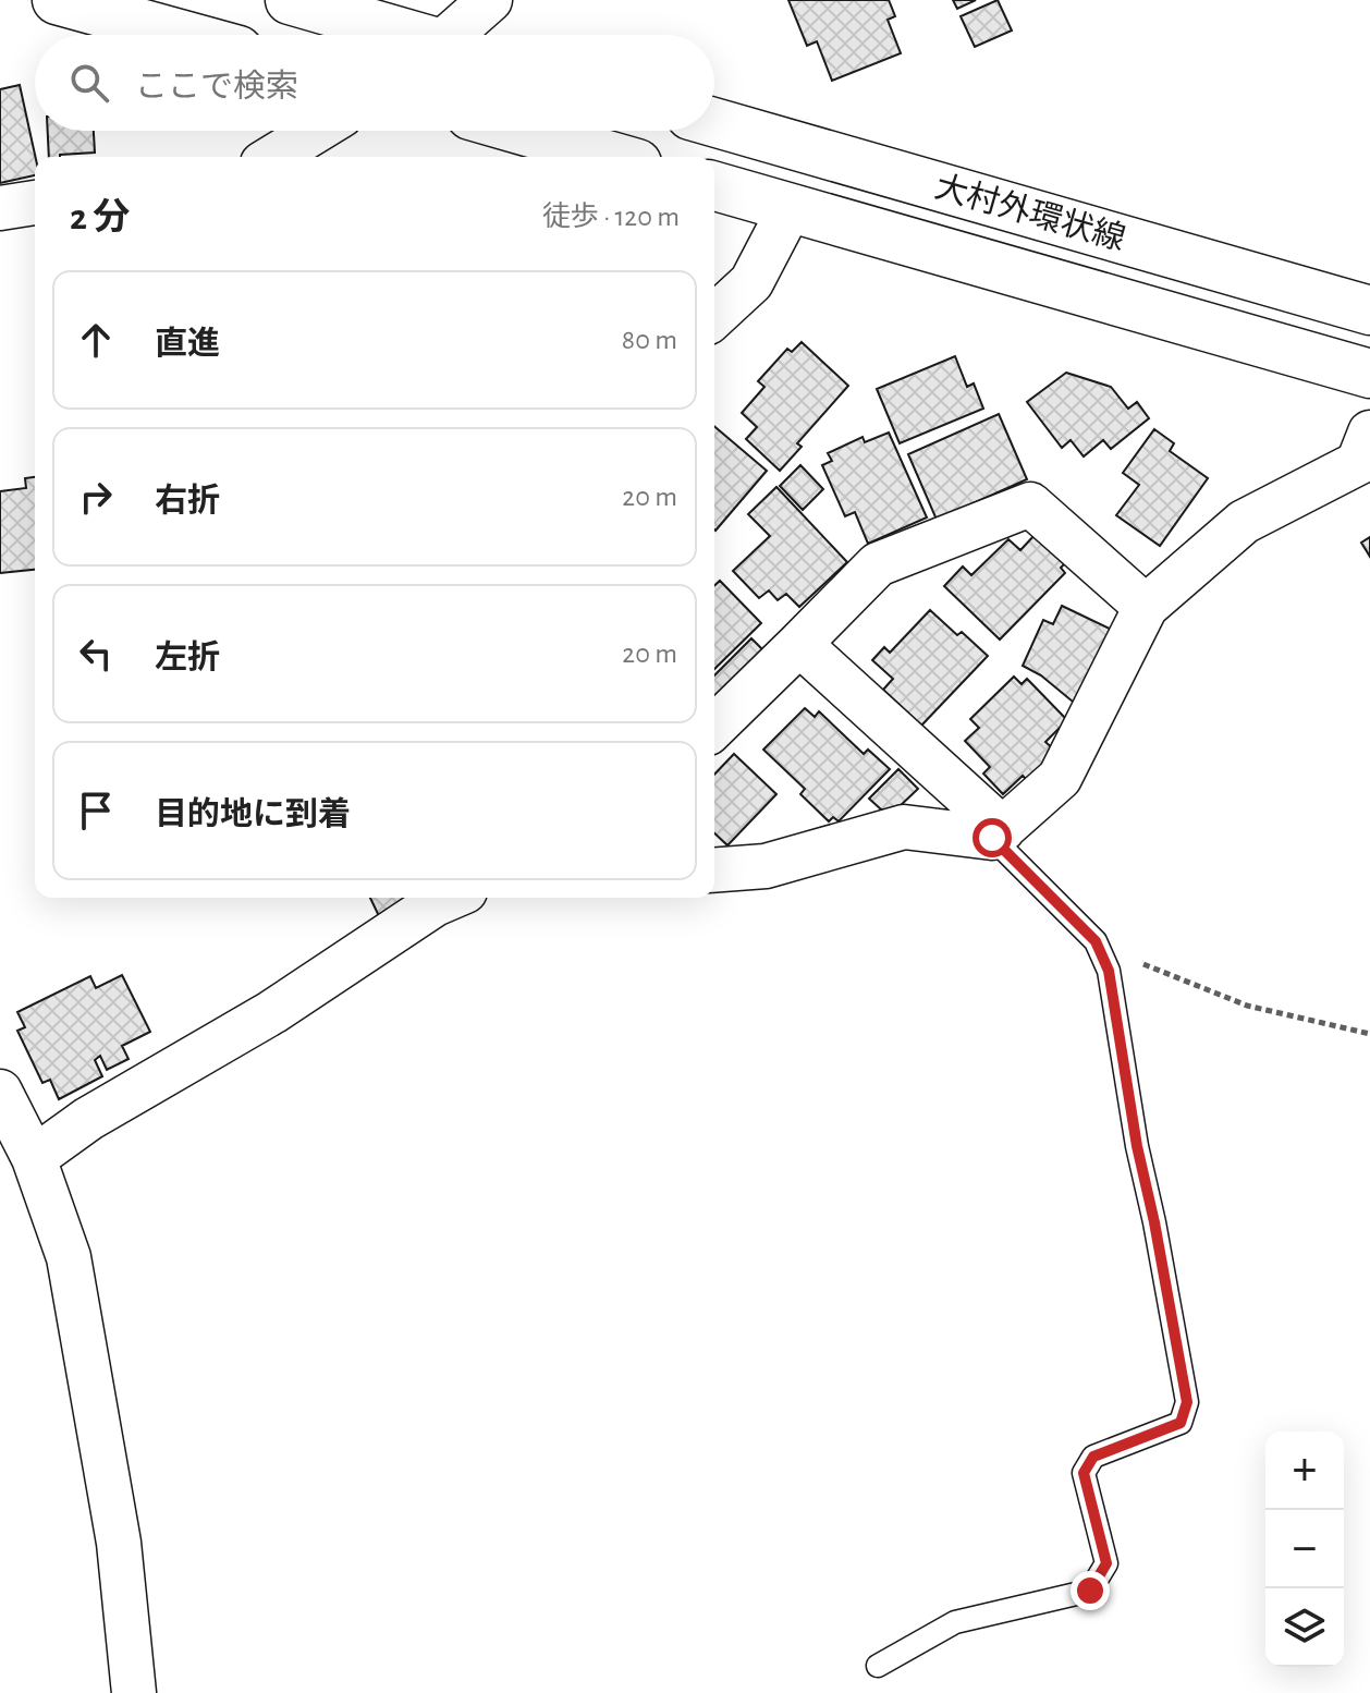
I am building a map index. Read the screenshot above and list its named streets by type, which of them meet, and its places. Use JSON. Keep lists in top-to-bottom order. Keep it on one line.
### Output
{"streets":{"main road":["大村外環状線"]},"page":{"search":"ここで検索","heading":["2 分","徒歩 · 120 m"],"list":[["直進","80 m"],["右折","20 m"],["左折","20 m"],"目的地に到着"],"map_buttons":["+","−"]}}
